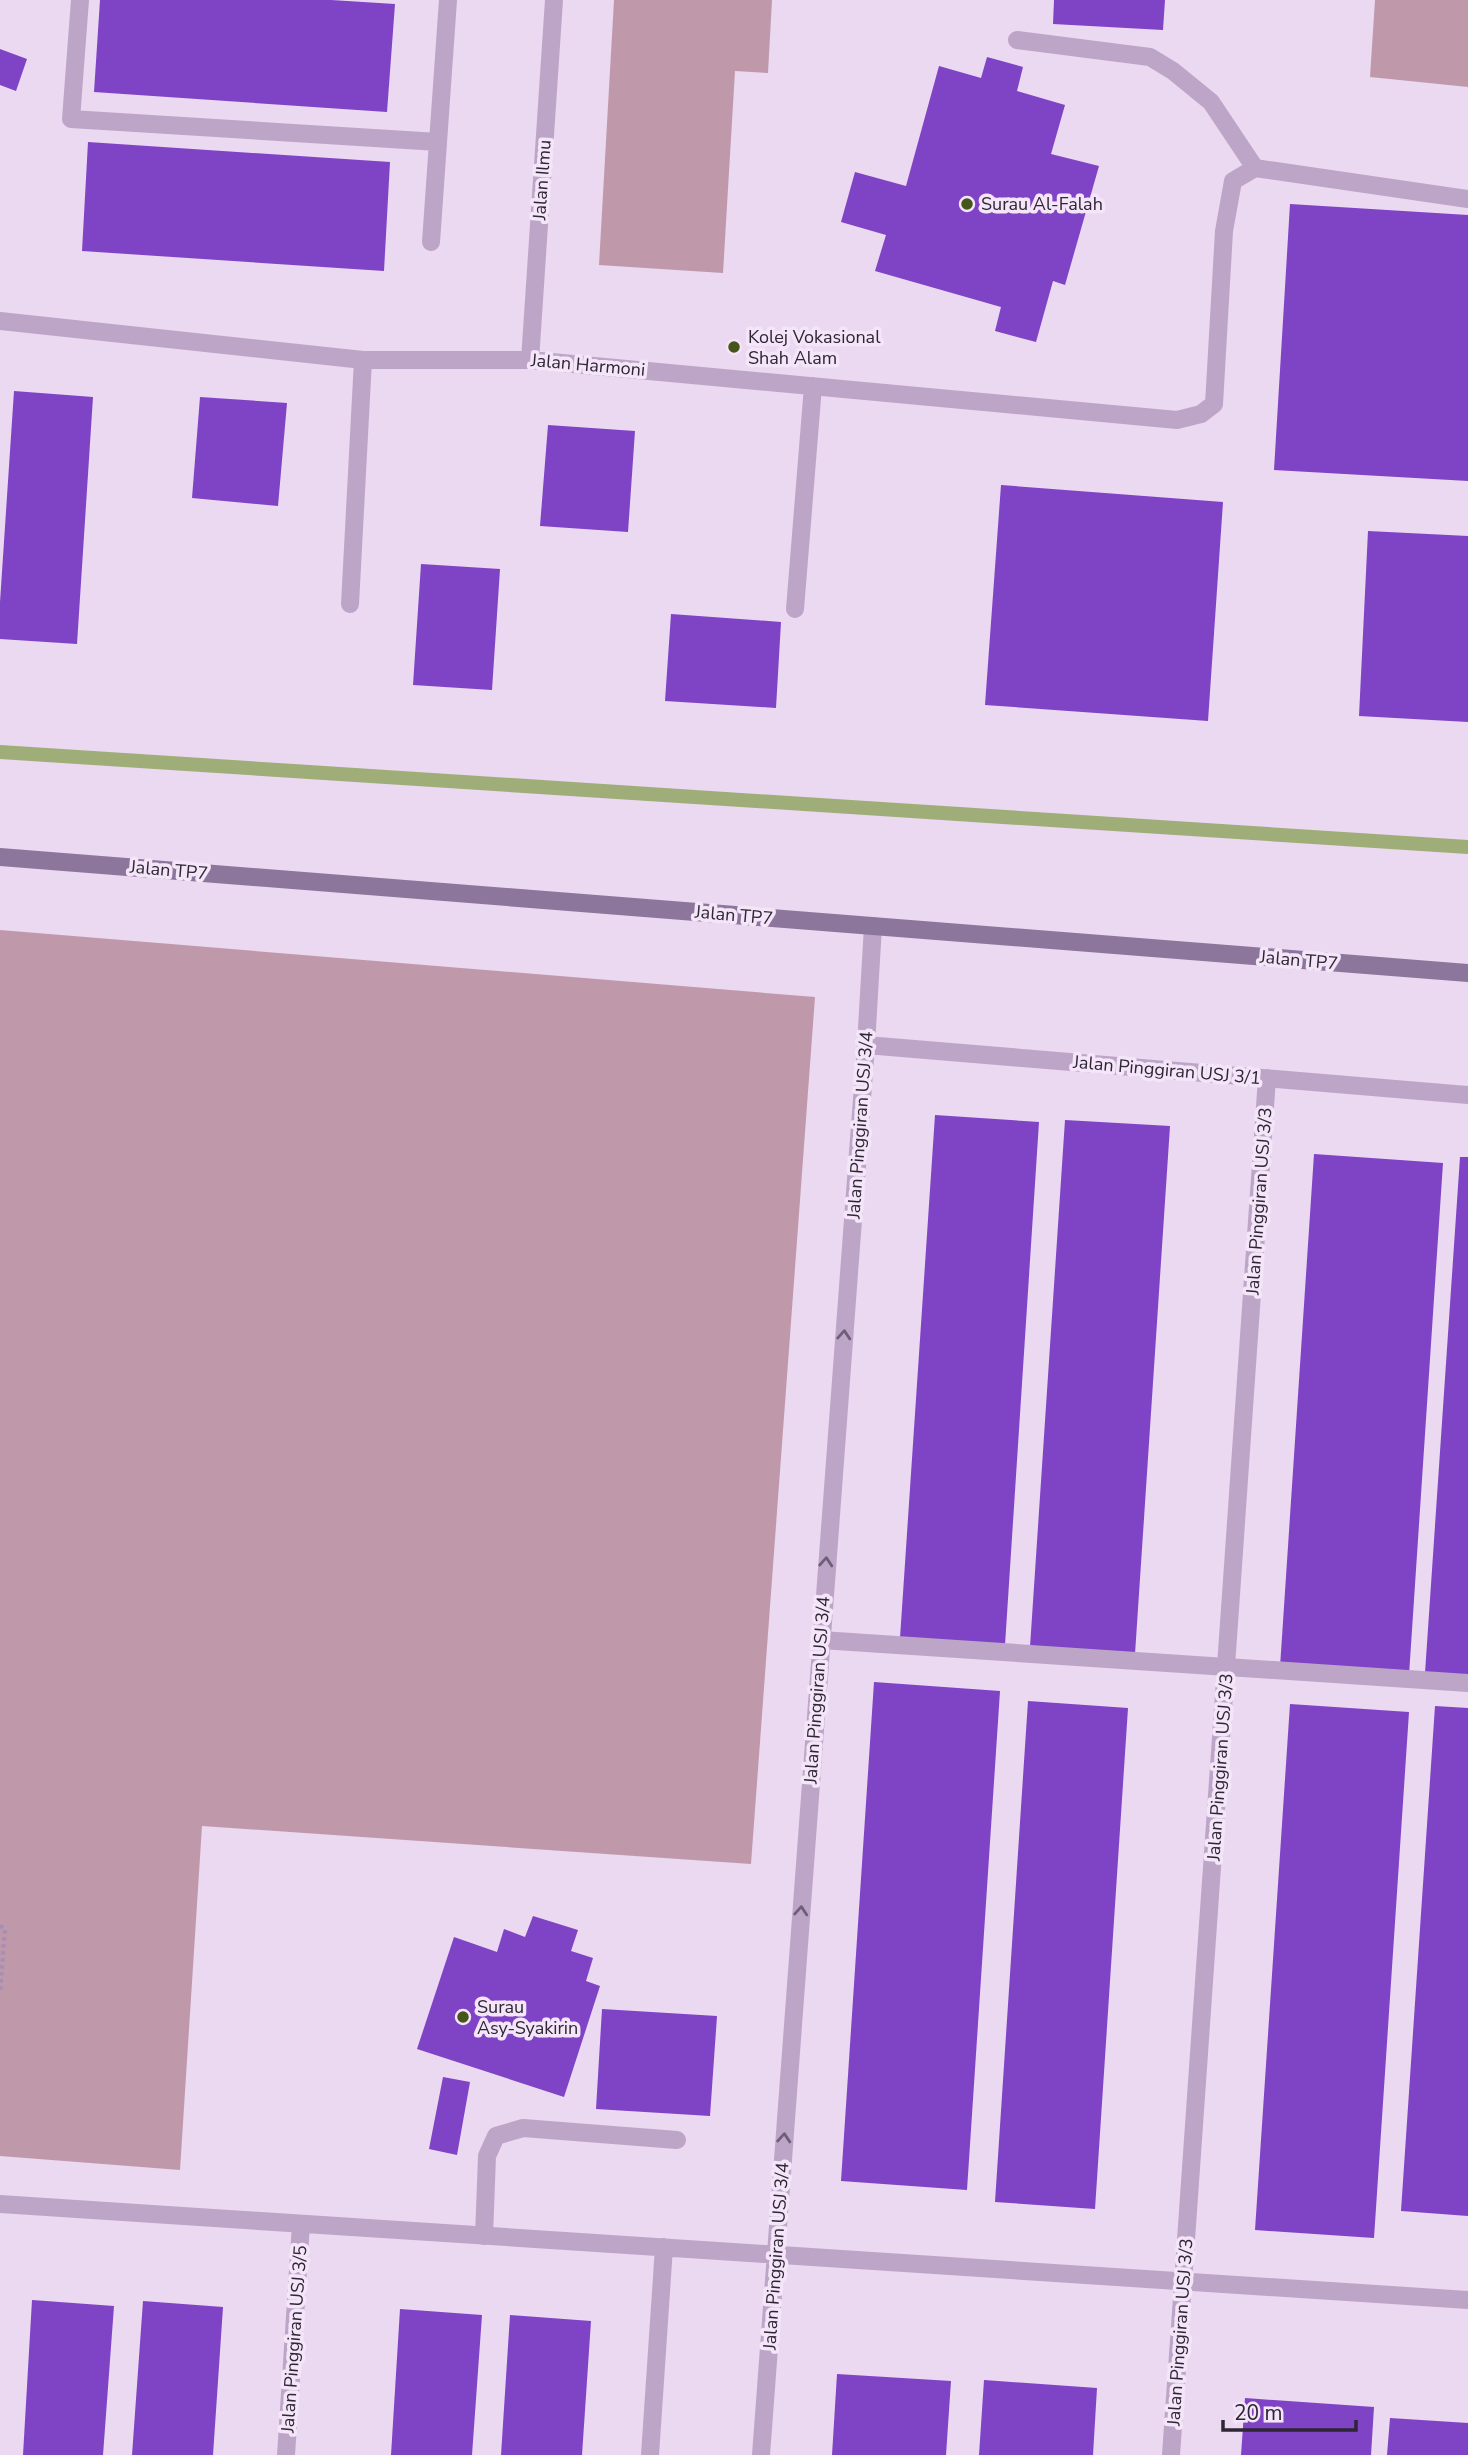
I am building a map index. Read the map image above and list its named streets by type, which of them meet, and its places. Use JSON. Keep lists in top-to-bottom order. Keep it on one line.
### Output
{"streets":{"street":["Jalan Ilmu","Jalan Harmoni","Jalan TP7","Jalan Pinggiran USJ 3/1","Jalan Pinggiran USJ 3/4","Jalan Pinggiran USJ 3/3","Jalan Pinggiran USJ 3/5"]},"crossings":[["Jalan Ilmu","Jalan Harmoni"],["Jalan TP7","Jalan Pinggiran USJ 3/4"],["Jalan Pinggiran USJ 3/1","Jalan Pinggiran USJ 3/4"],["Jalan Pinggiran USJ 3/1","Jalan Pinggiran USJ 3/3"]],"one_way":["Jalan Pinggiran USJ 3/4"],"places":["Surau Al-Falah","Kolej Vokasional Shah Alam","Surau Asy-Syakirin"],"scale_bar":"20 m"}
